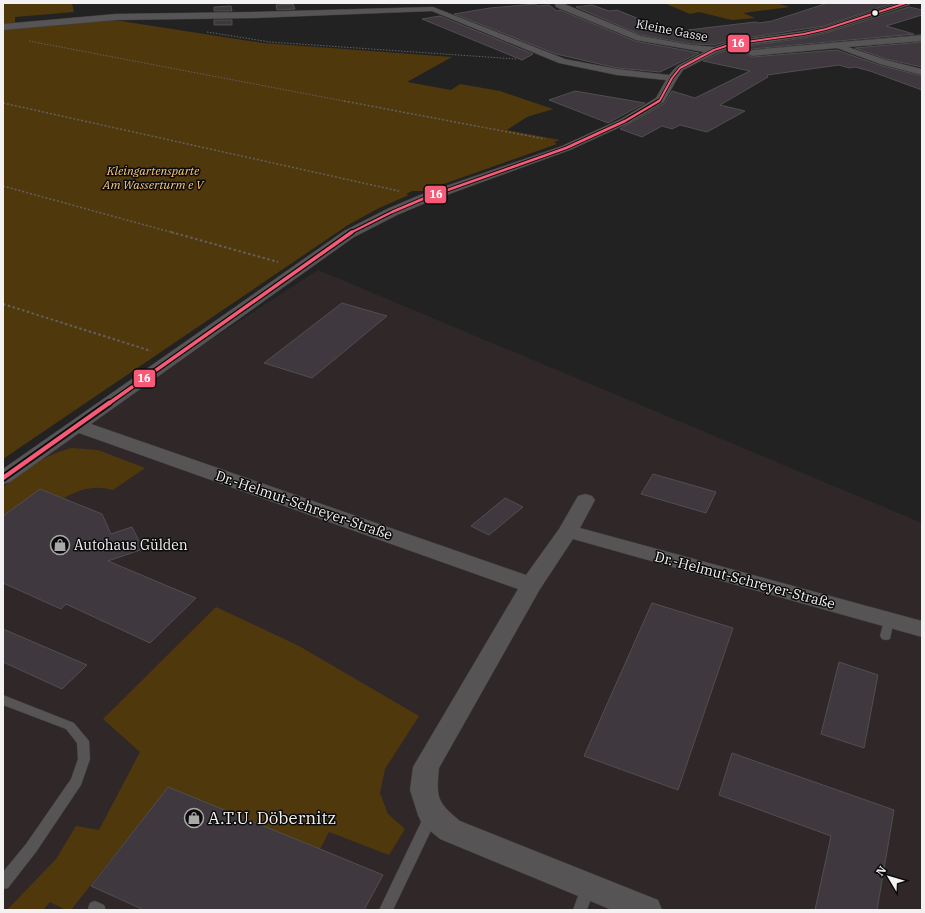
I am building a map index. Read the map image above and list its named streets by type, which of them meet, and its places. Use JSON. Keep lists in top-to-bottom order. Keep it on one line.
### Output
{"streets":{"street":["Kleine Gasse","Dr.-Helmut-Schreyer-Straße"]},"parks":["Kleingartensparte Am Wasserturm e V"],"places":{"shop":["Autohaus Gülden","A.T.U. Döbernitz"]},"lines":["transit line 16"],"north":"top left"}
